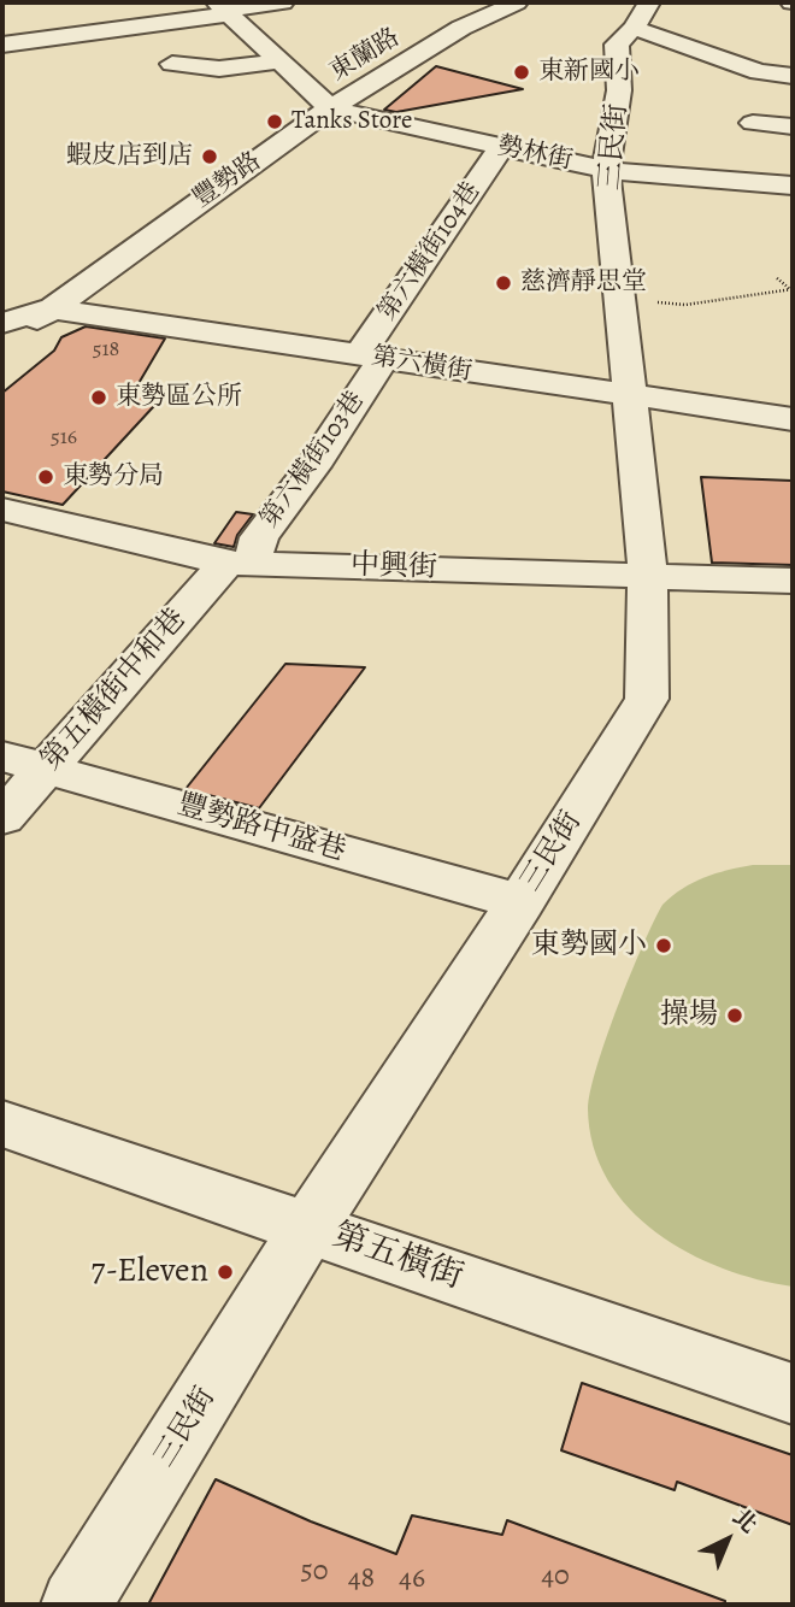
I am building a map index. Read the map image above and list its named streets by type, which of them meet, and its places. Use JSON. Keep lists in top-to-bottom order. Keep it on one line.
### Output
{"streets":{"street":["東蘭路","三民街","勢林街","豐勢路","第六橫街104巷","第六橫街","第六橫街103巷","中興街","第五橫街中和巷","豐勢路中盛巷","第五橫街"]},"crossings":[["東蘭路","勢林街"],["東蘭路","豐勢路"],["三民街","勢林街"],["三民街","第六橫街"],["三民街","中興街"],["三民街","豐勢路中盛巷"],["三民街","第五橫街"],["勢林街","豐勢路"],["勢林街","第六橫街104巷"],["豐勢路","第六橫街"],["第六橫街104巷","第六橫街"],["第六橫街104巷","第六橫街103巷"],["第六橫街","第六橫街103巷"],["第六橫街103巷","中興街"],["第六橫街103巷","第五橫街中和巷"],["中興街","第五橫街中和巷"],["第五橫街中和巷","豐勢路中盛巷"]],"places":["東新國小","Tanks Store","蝦皮店到店","慈濟靜思堂","東勢區公所","東勢分局","東勢國小","操場","7-Eleven"],"house_numbers":["518","516","50","40","48","46"],"north":"top right"}
